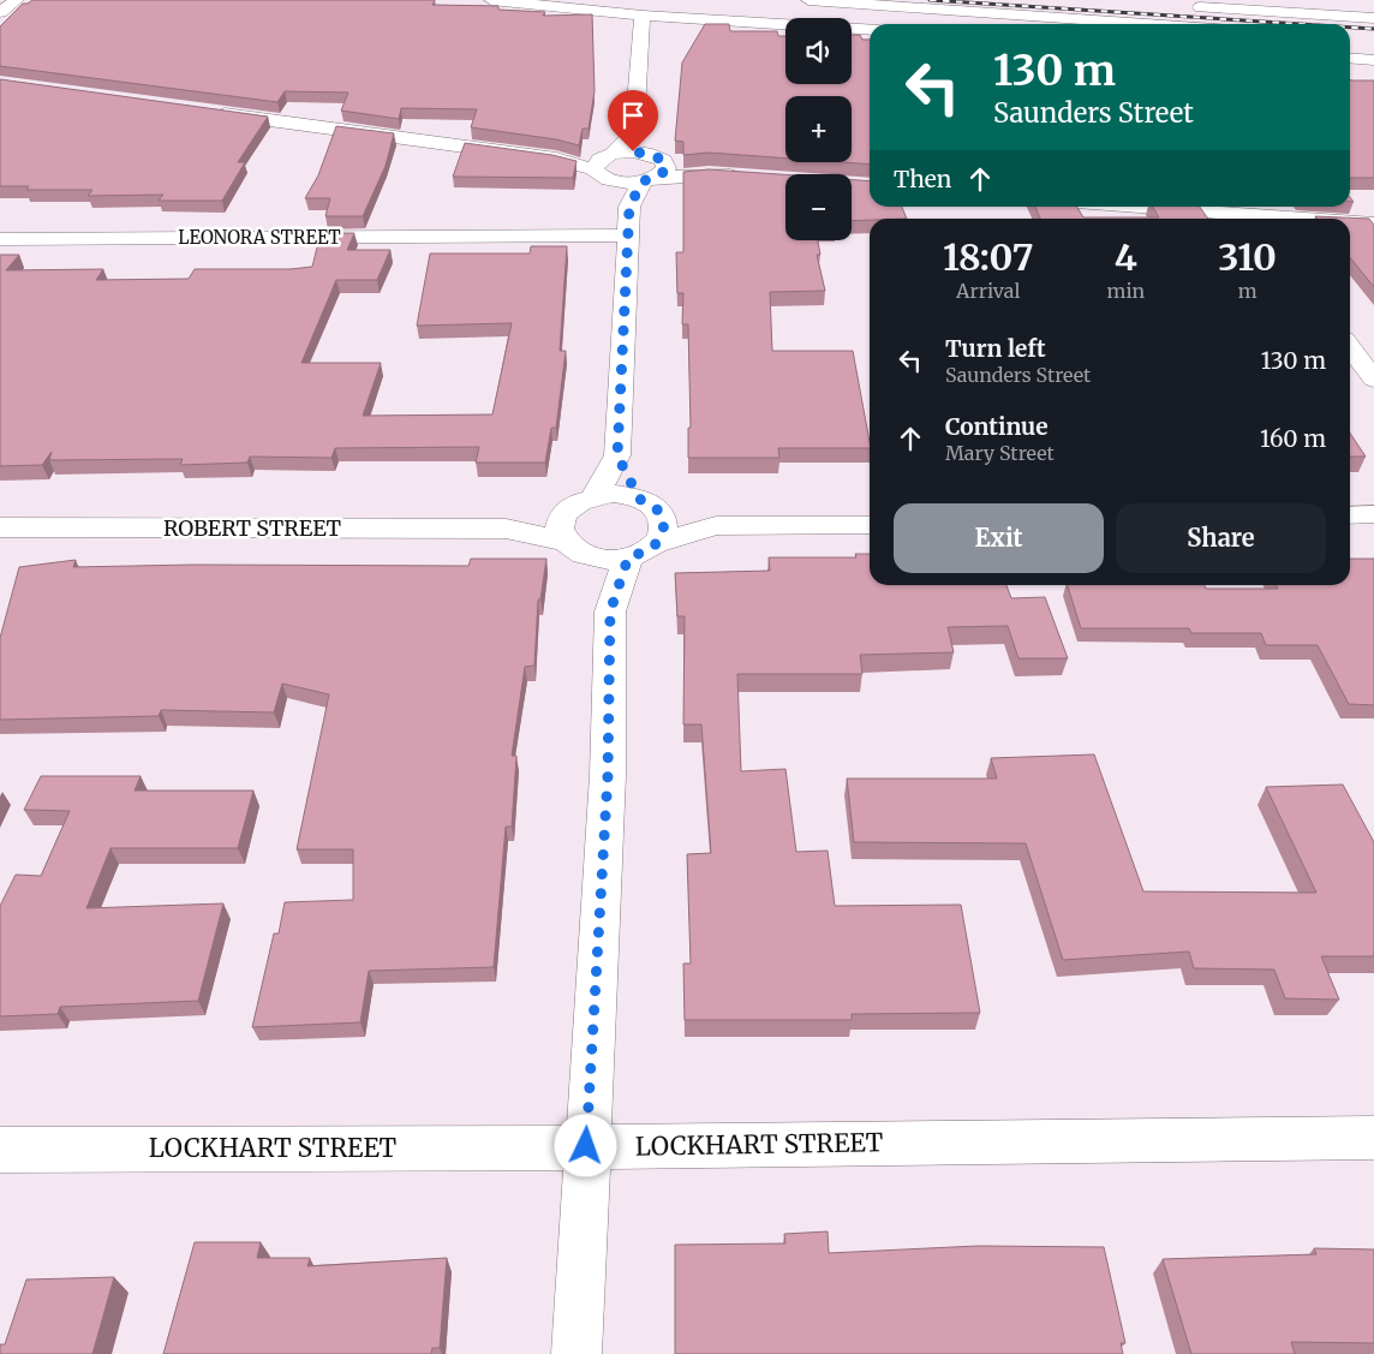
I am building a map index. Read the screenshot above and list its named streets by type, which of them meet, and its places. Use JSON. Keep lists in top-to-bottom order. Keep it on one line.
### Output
{"streets":{"main road":["LEONORA STREET","ROBERT STREET","LOCKHART STREET"]},"page":{"map_buttons":["+","−"],"turn":["130 m","Saunders Street"],"then":"Then","eta":["18:07","Arrival","4","min","310","m"],"list":[{"name":"Turn left","note":"Saunders Street","value":"130 m"},{"name":"Continue","note":"Mary Street","value":"160 m"}],"buttons":["Exit","Share"]}}
